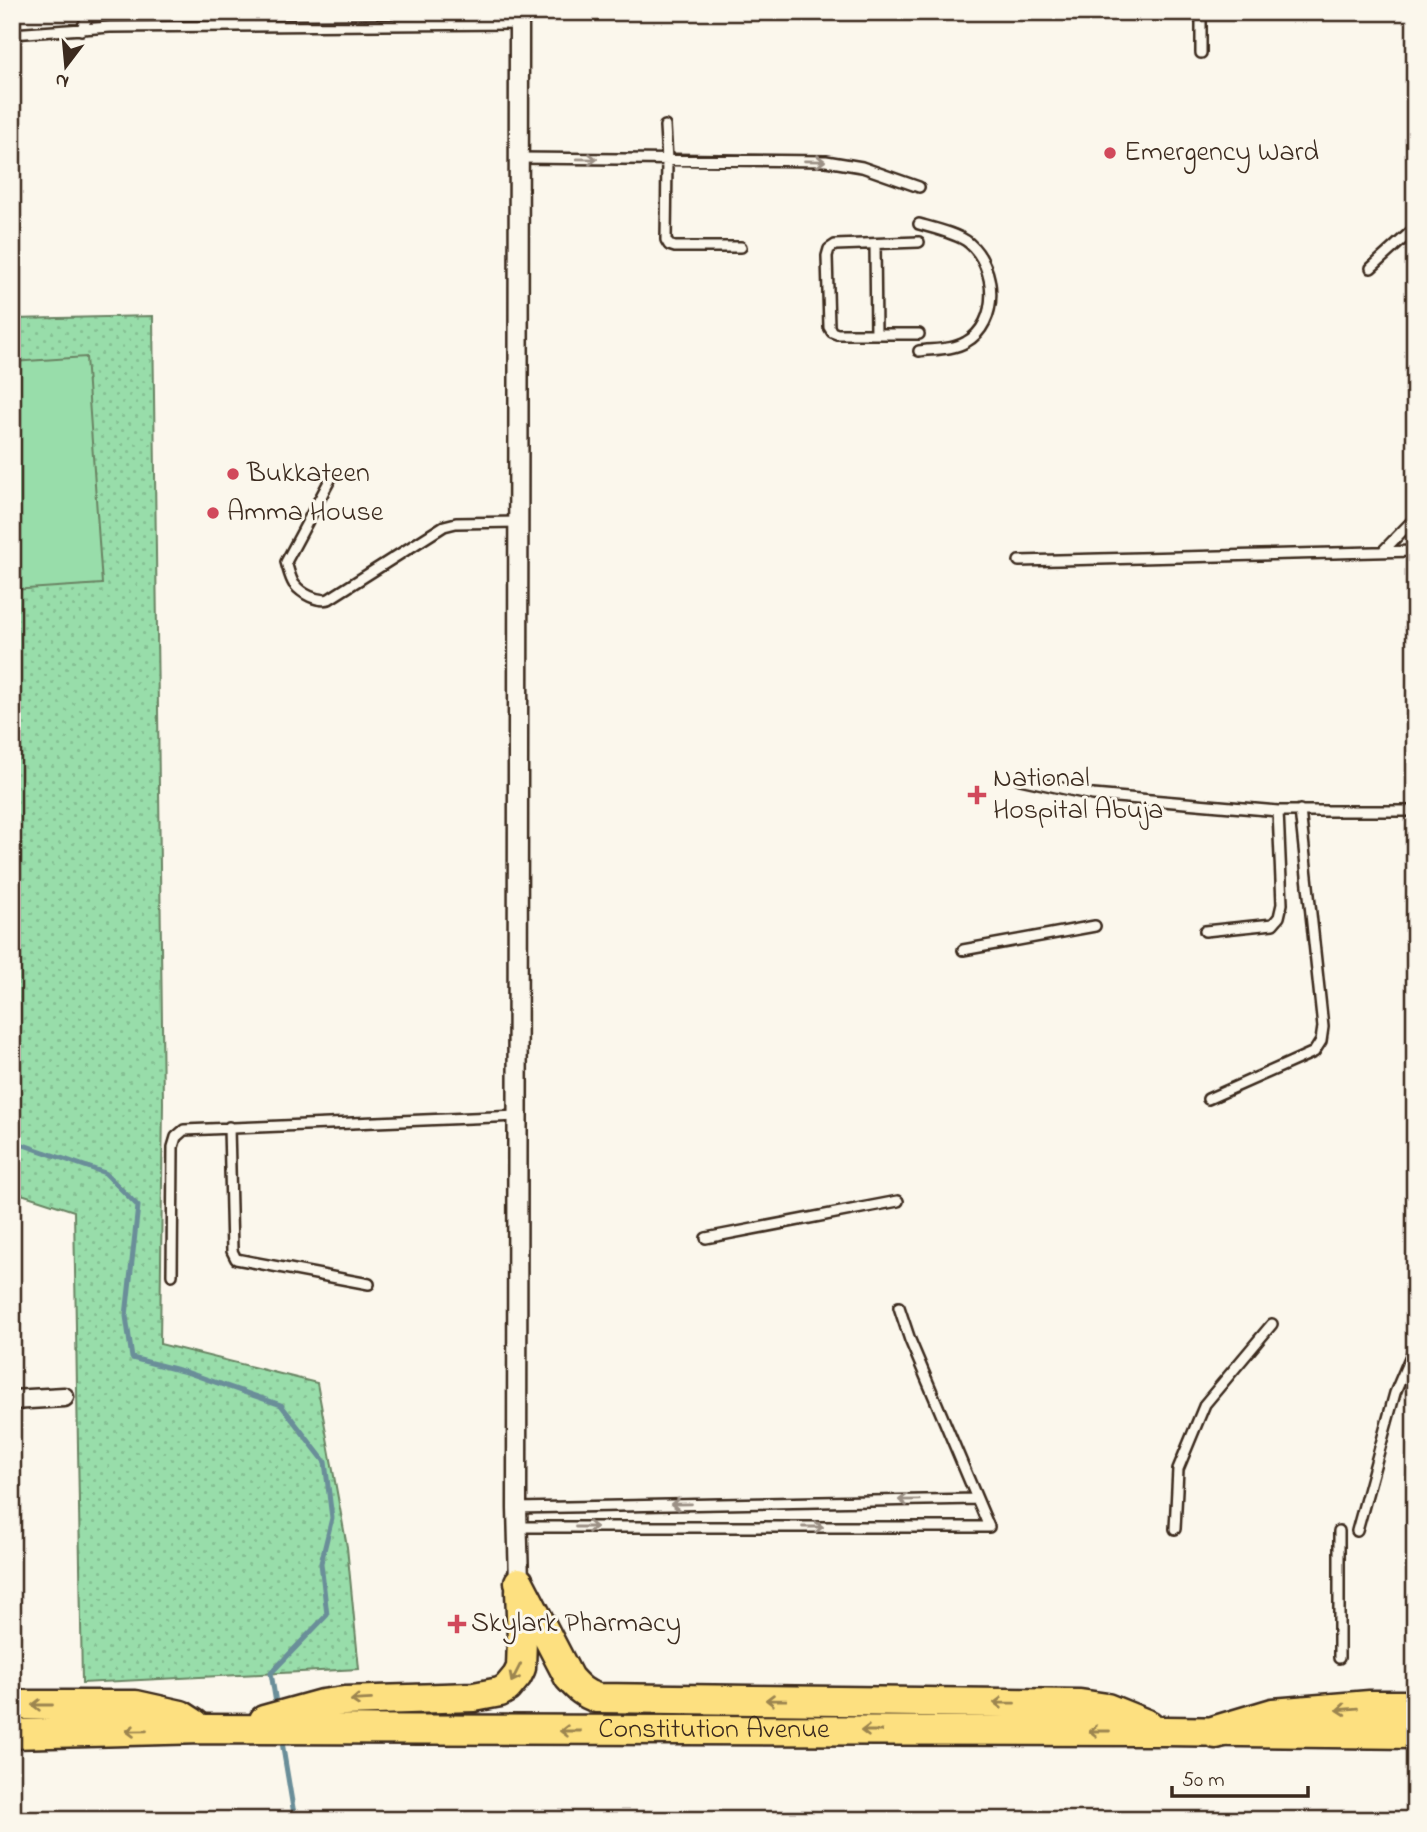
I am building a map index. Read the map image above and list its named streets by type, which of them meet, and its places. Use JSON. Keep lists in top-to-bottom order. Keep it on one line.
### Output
{"streets":{"main road":["Constitution Avenue"]},"places":{"other":["Emergency Ward","Bukkateen","Amma House"],"health":["National Hospital Abuja","Skylark Pharmacy"]},"scale_bar":"50 m","north":"bottom"}
